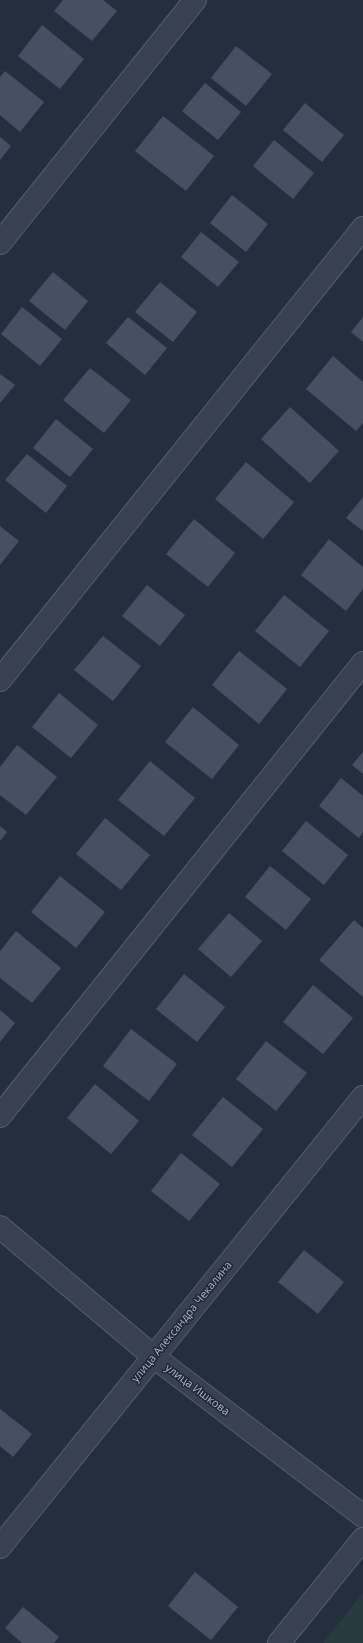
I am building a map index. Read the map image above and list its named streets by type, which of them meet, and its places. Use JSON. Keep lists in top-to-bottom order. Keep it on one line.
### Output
{"streets":{"street":["улица Александра Чекалина","улица Ишкова"]},"crossings":[["улица Александра Чекалина","улица Ишкова"]]}
